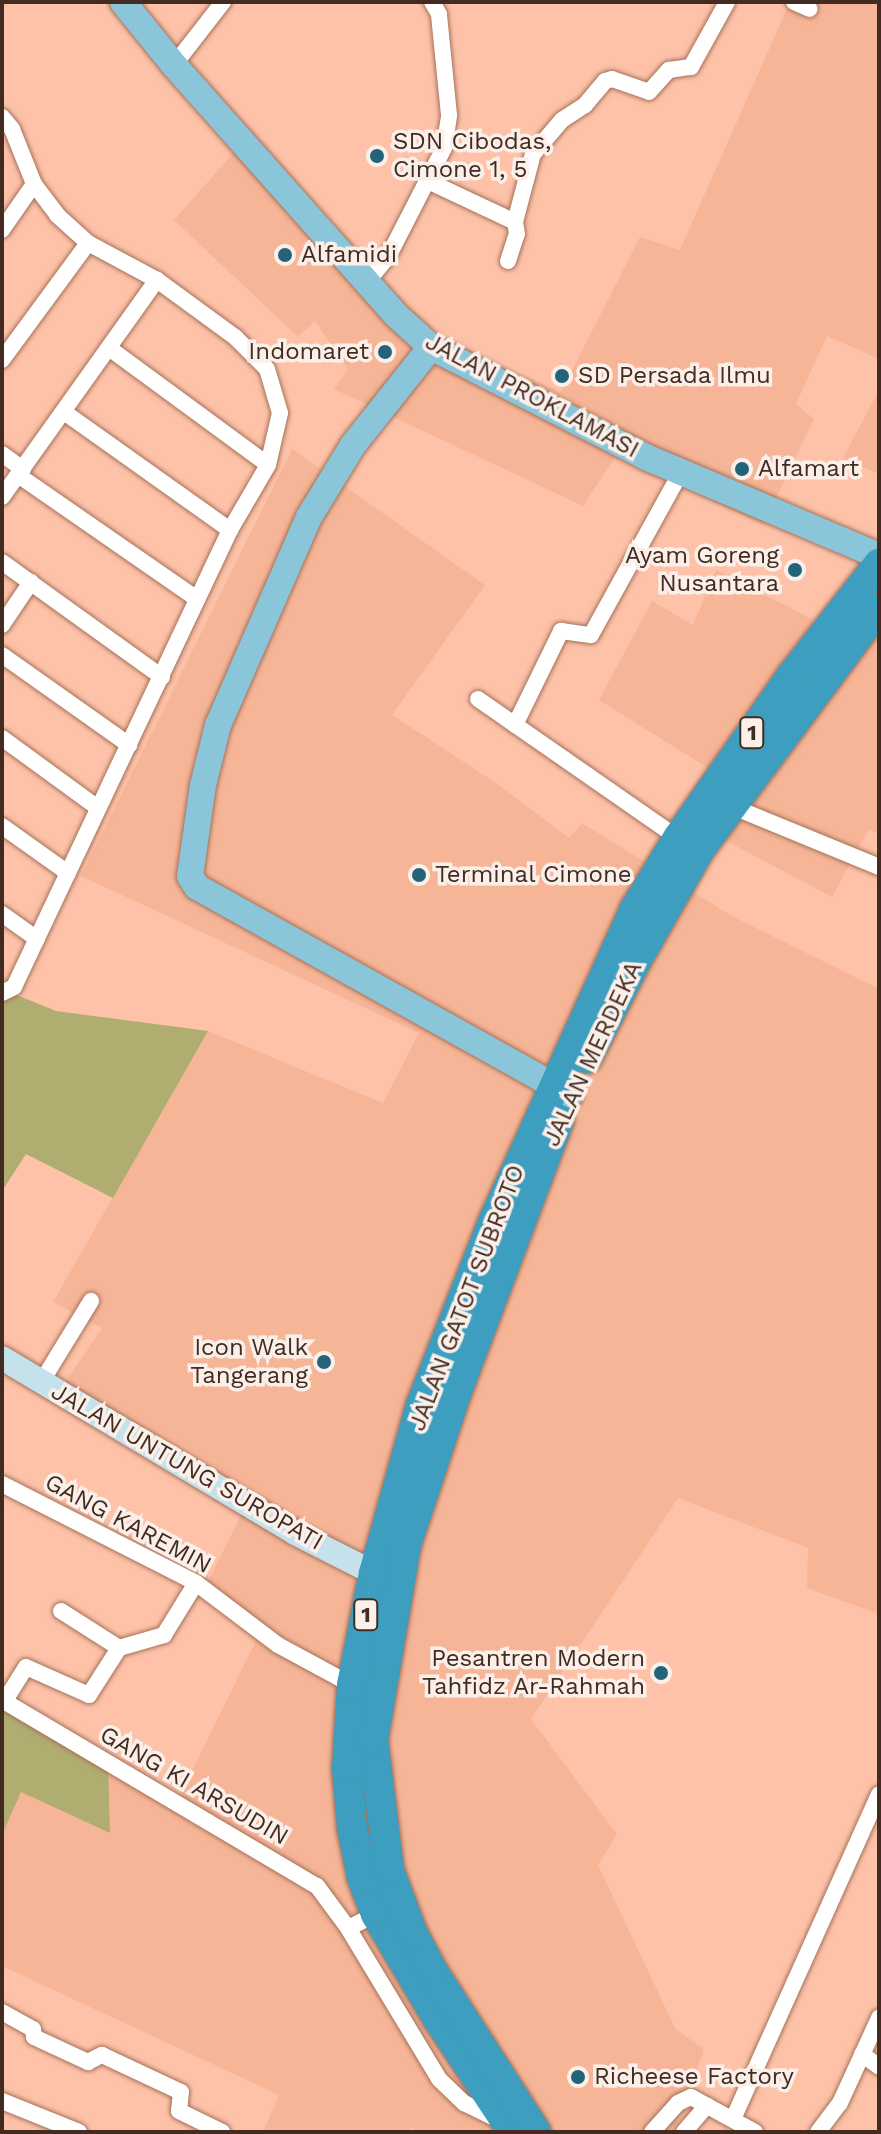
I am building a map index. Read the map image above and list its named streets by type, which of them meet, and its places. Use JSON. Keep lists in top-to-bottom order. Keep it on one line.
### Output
{"streets":{"highway":["1","JALAN MERDEKA","JALAN GATOT SUBROTO"],"main road":["JALAN PROKLAMASI"],"street":["JALAN UNTUNG SUROPATI","GANG KAREMIN","GANG KI ARSUDIN"]},"crossings":[["JALAN PROKLAMASI","JALAN MERDEKA"],["JALAN MERDEKA","JALAN GATOT SUBROTO"],["JALAN GATOT SUBROTO","JALAN UNTUNG SUROPATI"],["JALAN GATOT SUBROTO","GANG KAREMIN"],["JALAN GATOT SUBROTO","GANG KI ARSUDIN"]],"places":["SDN Cibodas, Cimone 1, 5","Alfamidi","Indomaret","SD Persada Ilmu","Alfamart","Ayam Goreng Nusantara","Terminal Cimone","Icon Walk Tangerang","Pesantren Modern Tahfidz Ar-Rahmah","Richeese Factory"]}
